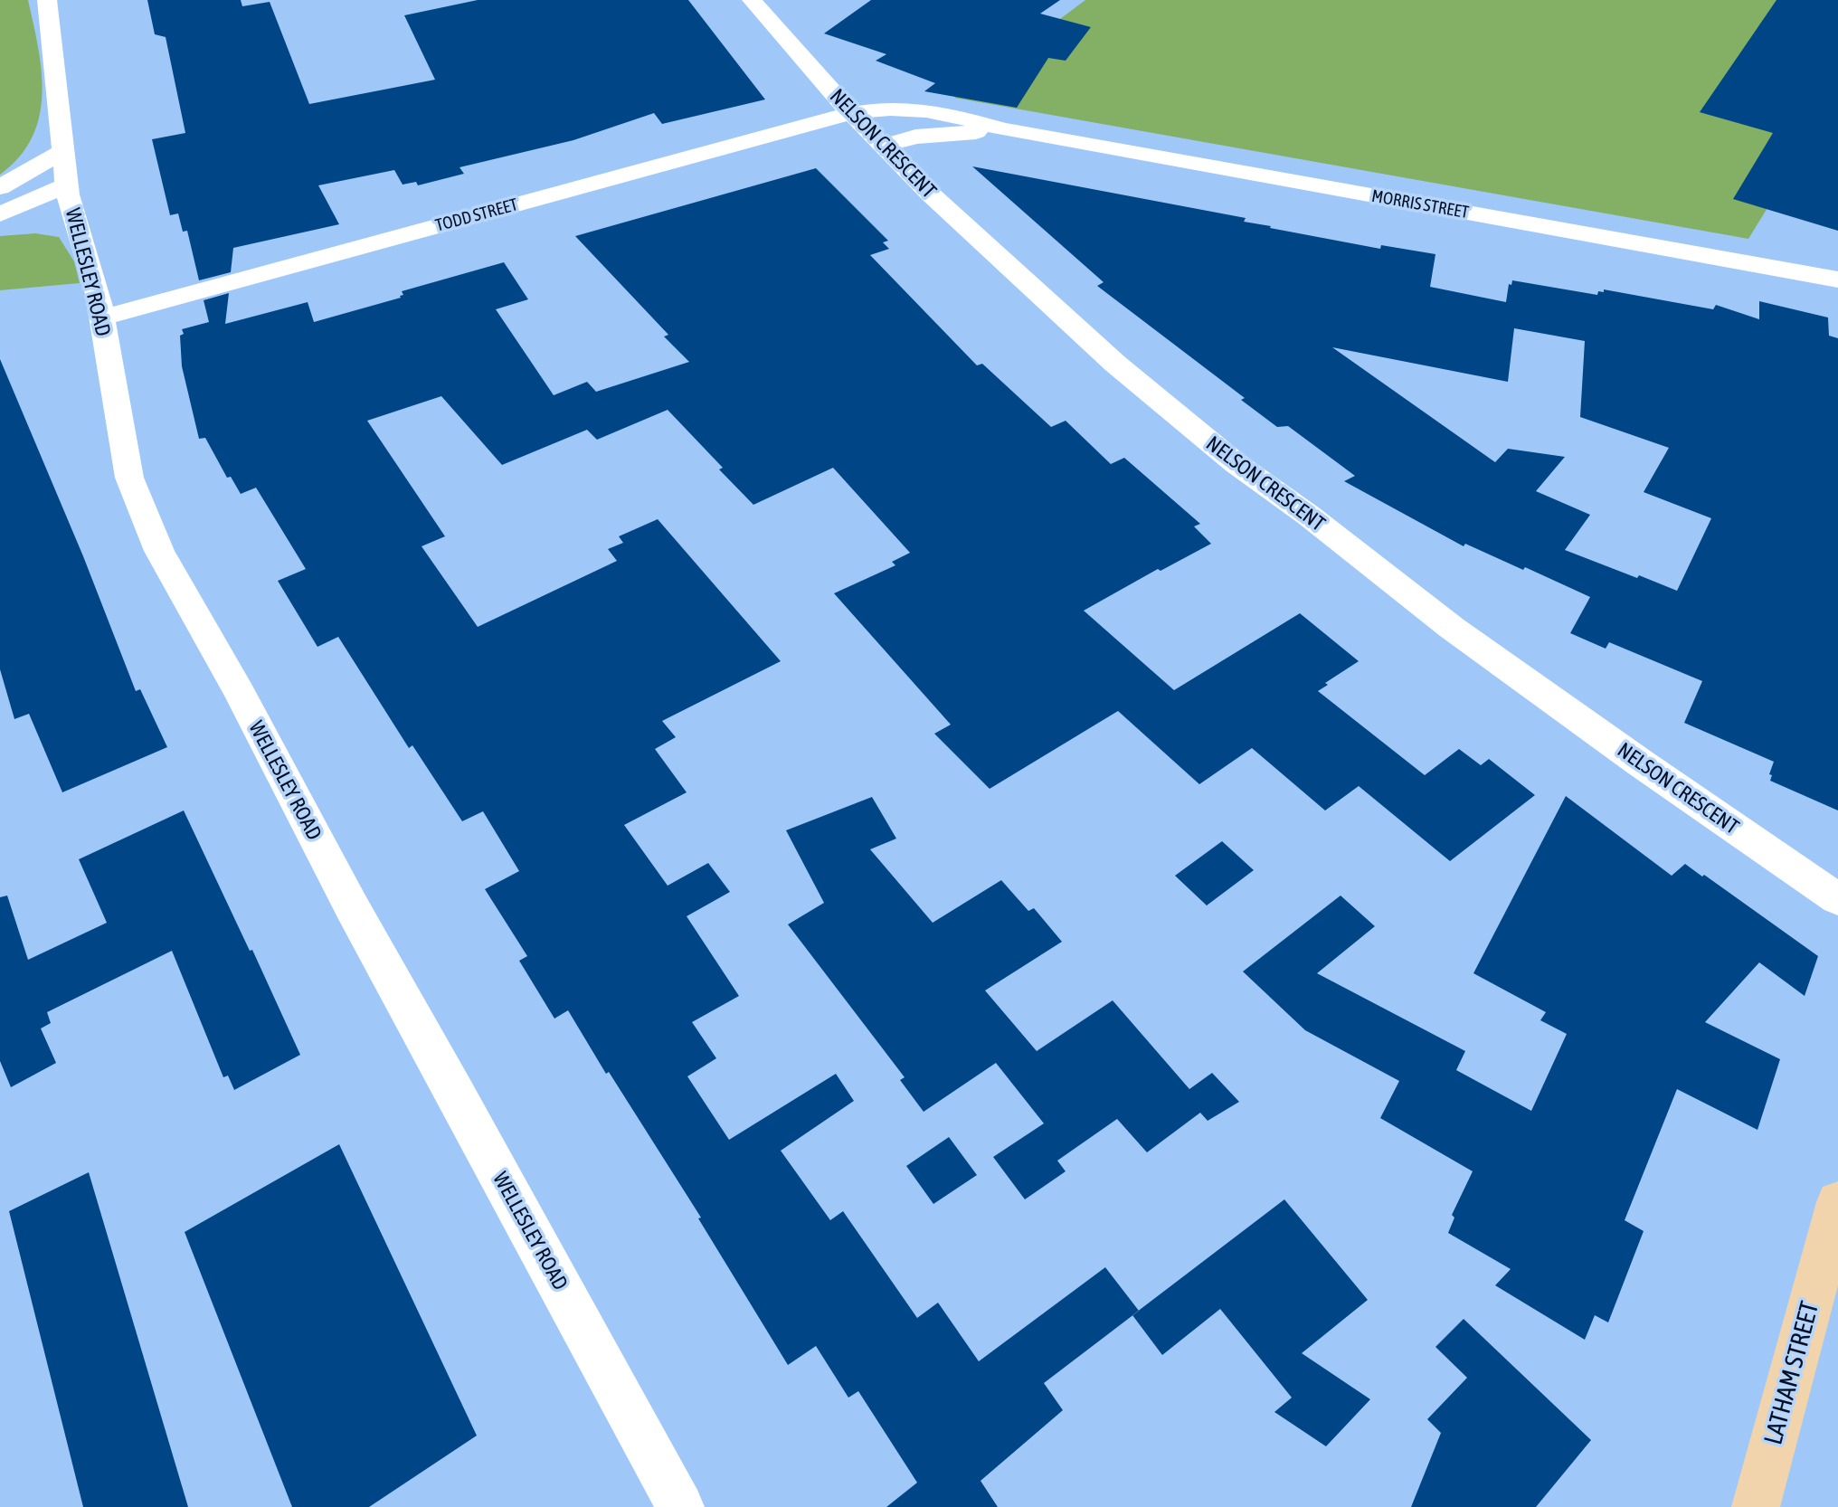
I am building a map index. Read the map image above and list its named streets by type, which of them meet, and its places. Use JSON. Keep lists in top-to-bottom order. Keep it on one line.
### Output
{"streets":{"main road":["LATHAM STREET"],"street":["NELSON CRESCENT","MORRIS STREET","TODD STREET","WELLESLEY ROAD"]},"crossings":[["NELSON CRESCENT","MORRIS STREET"],["NELSON CRESCENT","TODD STREET"],["MORRIS STREET","TODD STREET"],["TODD STREET","WELLESLEY ROAD"]]}
